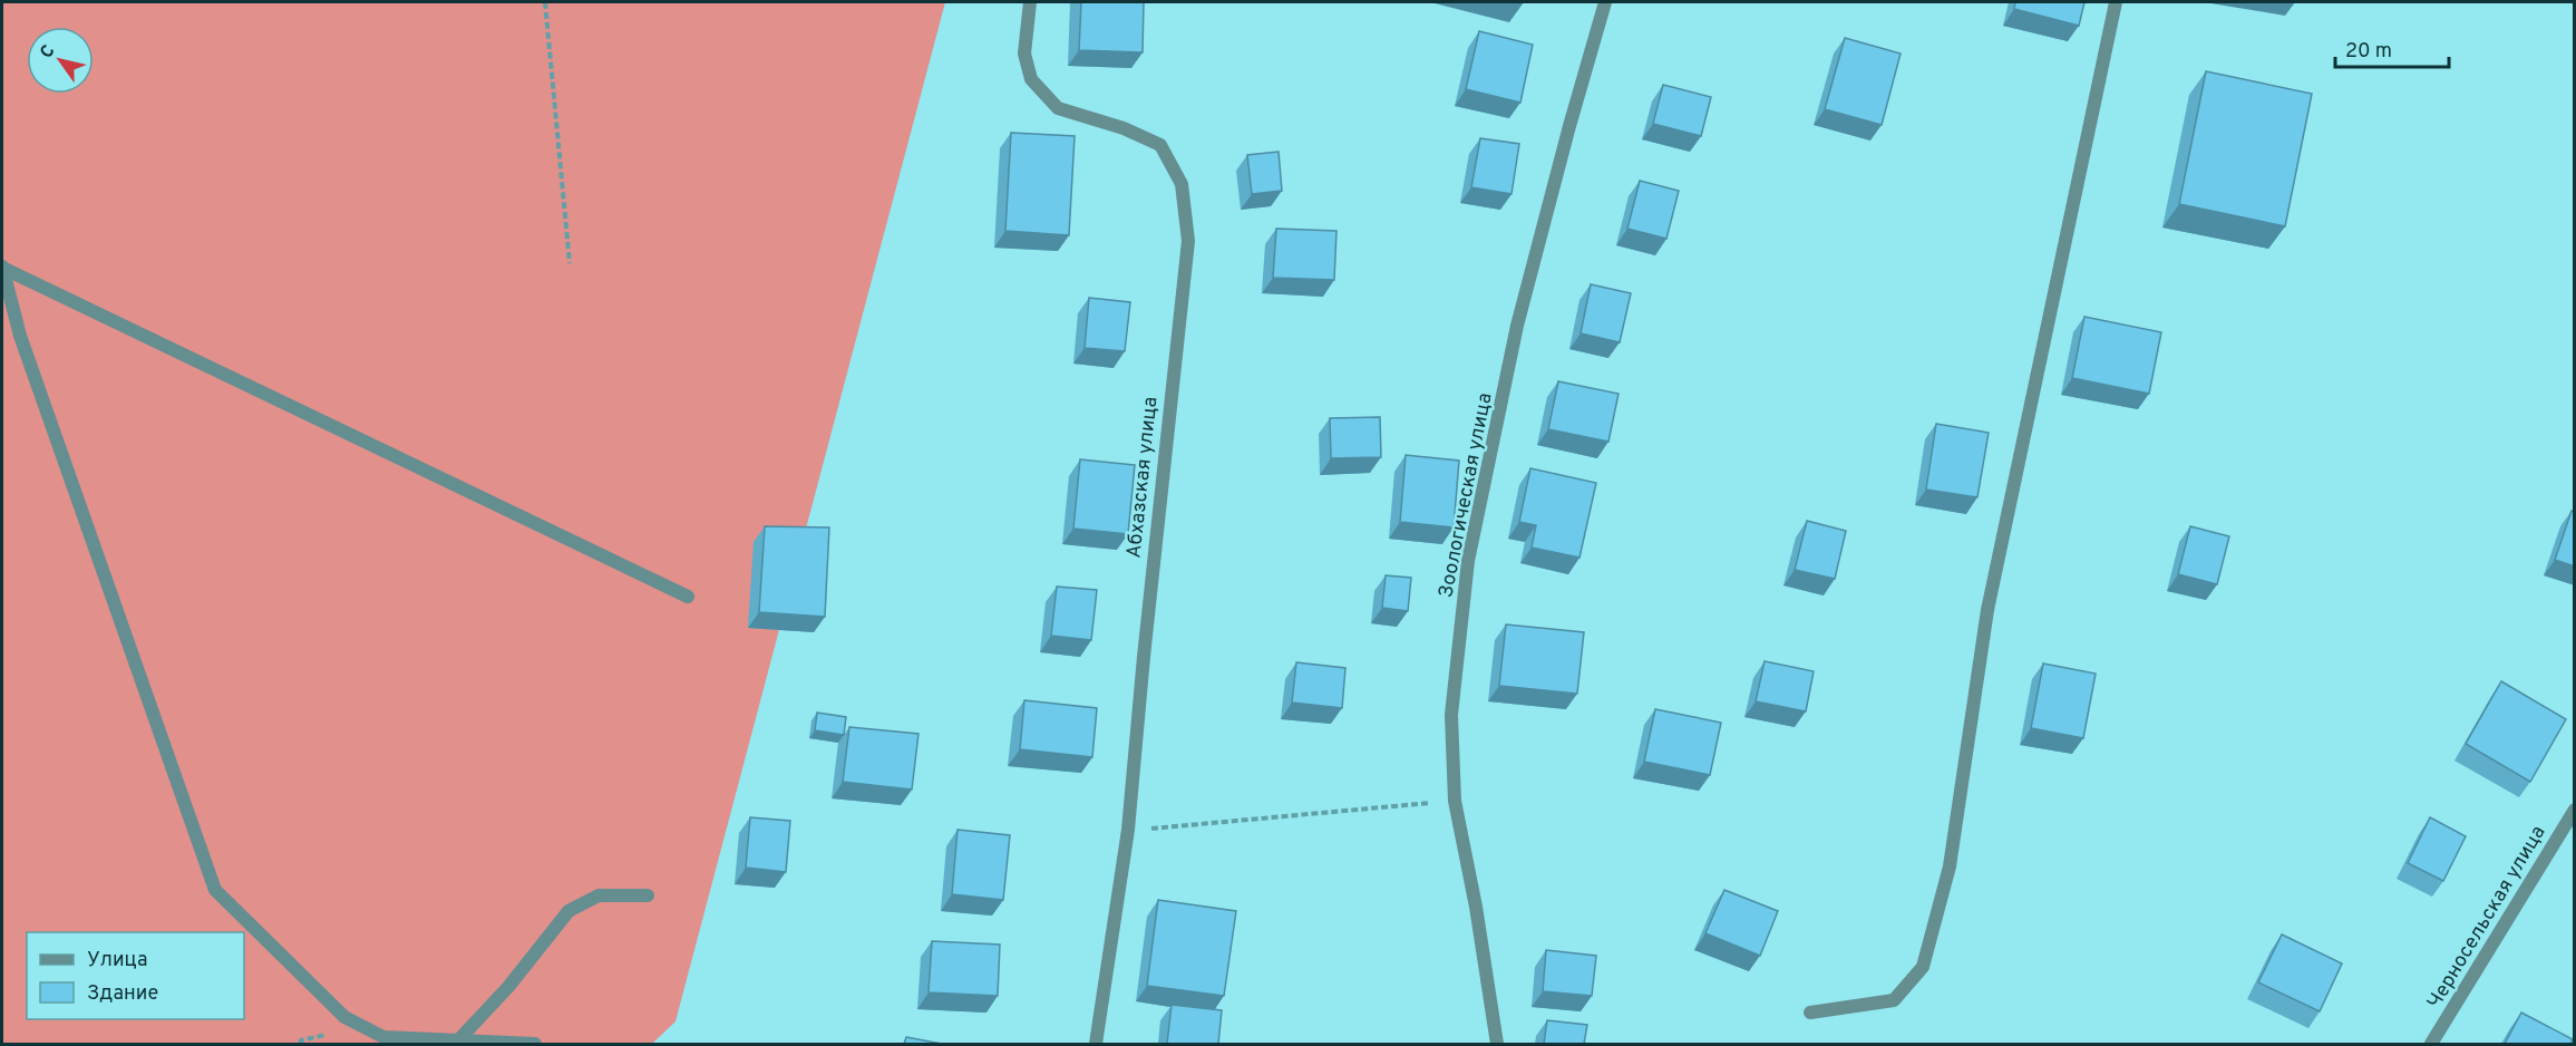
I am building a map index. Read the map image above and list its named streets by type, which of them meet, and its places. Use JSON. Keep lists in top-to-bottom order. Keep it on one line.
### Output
{"streets":{"street":["Абхазская улица","Зоологическая улица","Черносельская улица"]},"legend":["Улица","Здание"],"scale_bar":"20 m","north":"top left"}
